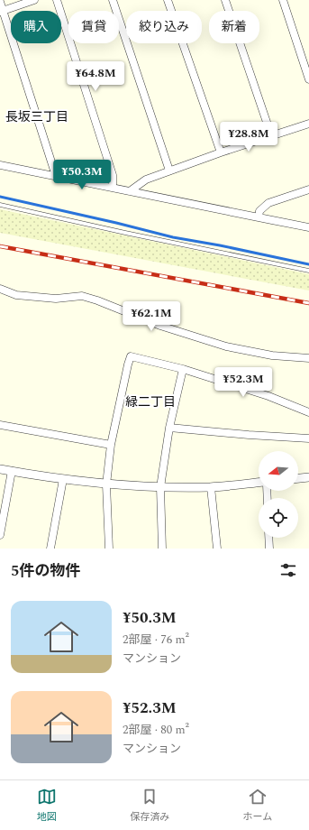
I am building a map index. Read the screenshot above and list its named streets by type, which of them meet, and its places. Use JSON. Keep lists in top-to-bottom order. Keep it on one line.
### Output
{"districts":["長坂三丁目","緑二丁目"],"north":"left","page":{"chip":["購入","賃貸","絞り込み","新着"],"price":["¥64.8M","¥28.8M","¥50.3M","¥62.1M","¥52.3M"],"heading":"5件の物件","list":[{"name":"¥50.3M","note":"2部屋 · 76 m² · マンション"},{"name":"¥52.3M","note":"2部屋 · 80 m² · マンション"}],"tabs":["地図","保存済み","ホーム"]}}
